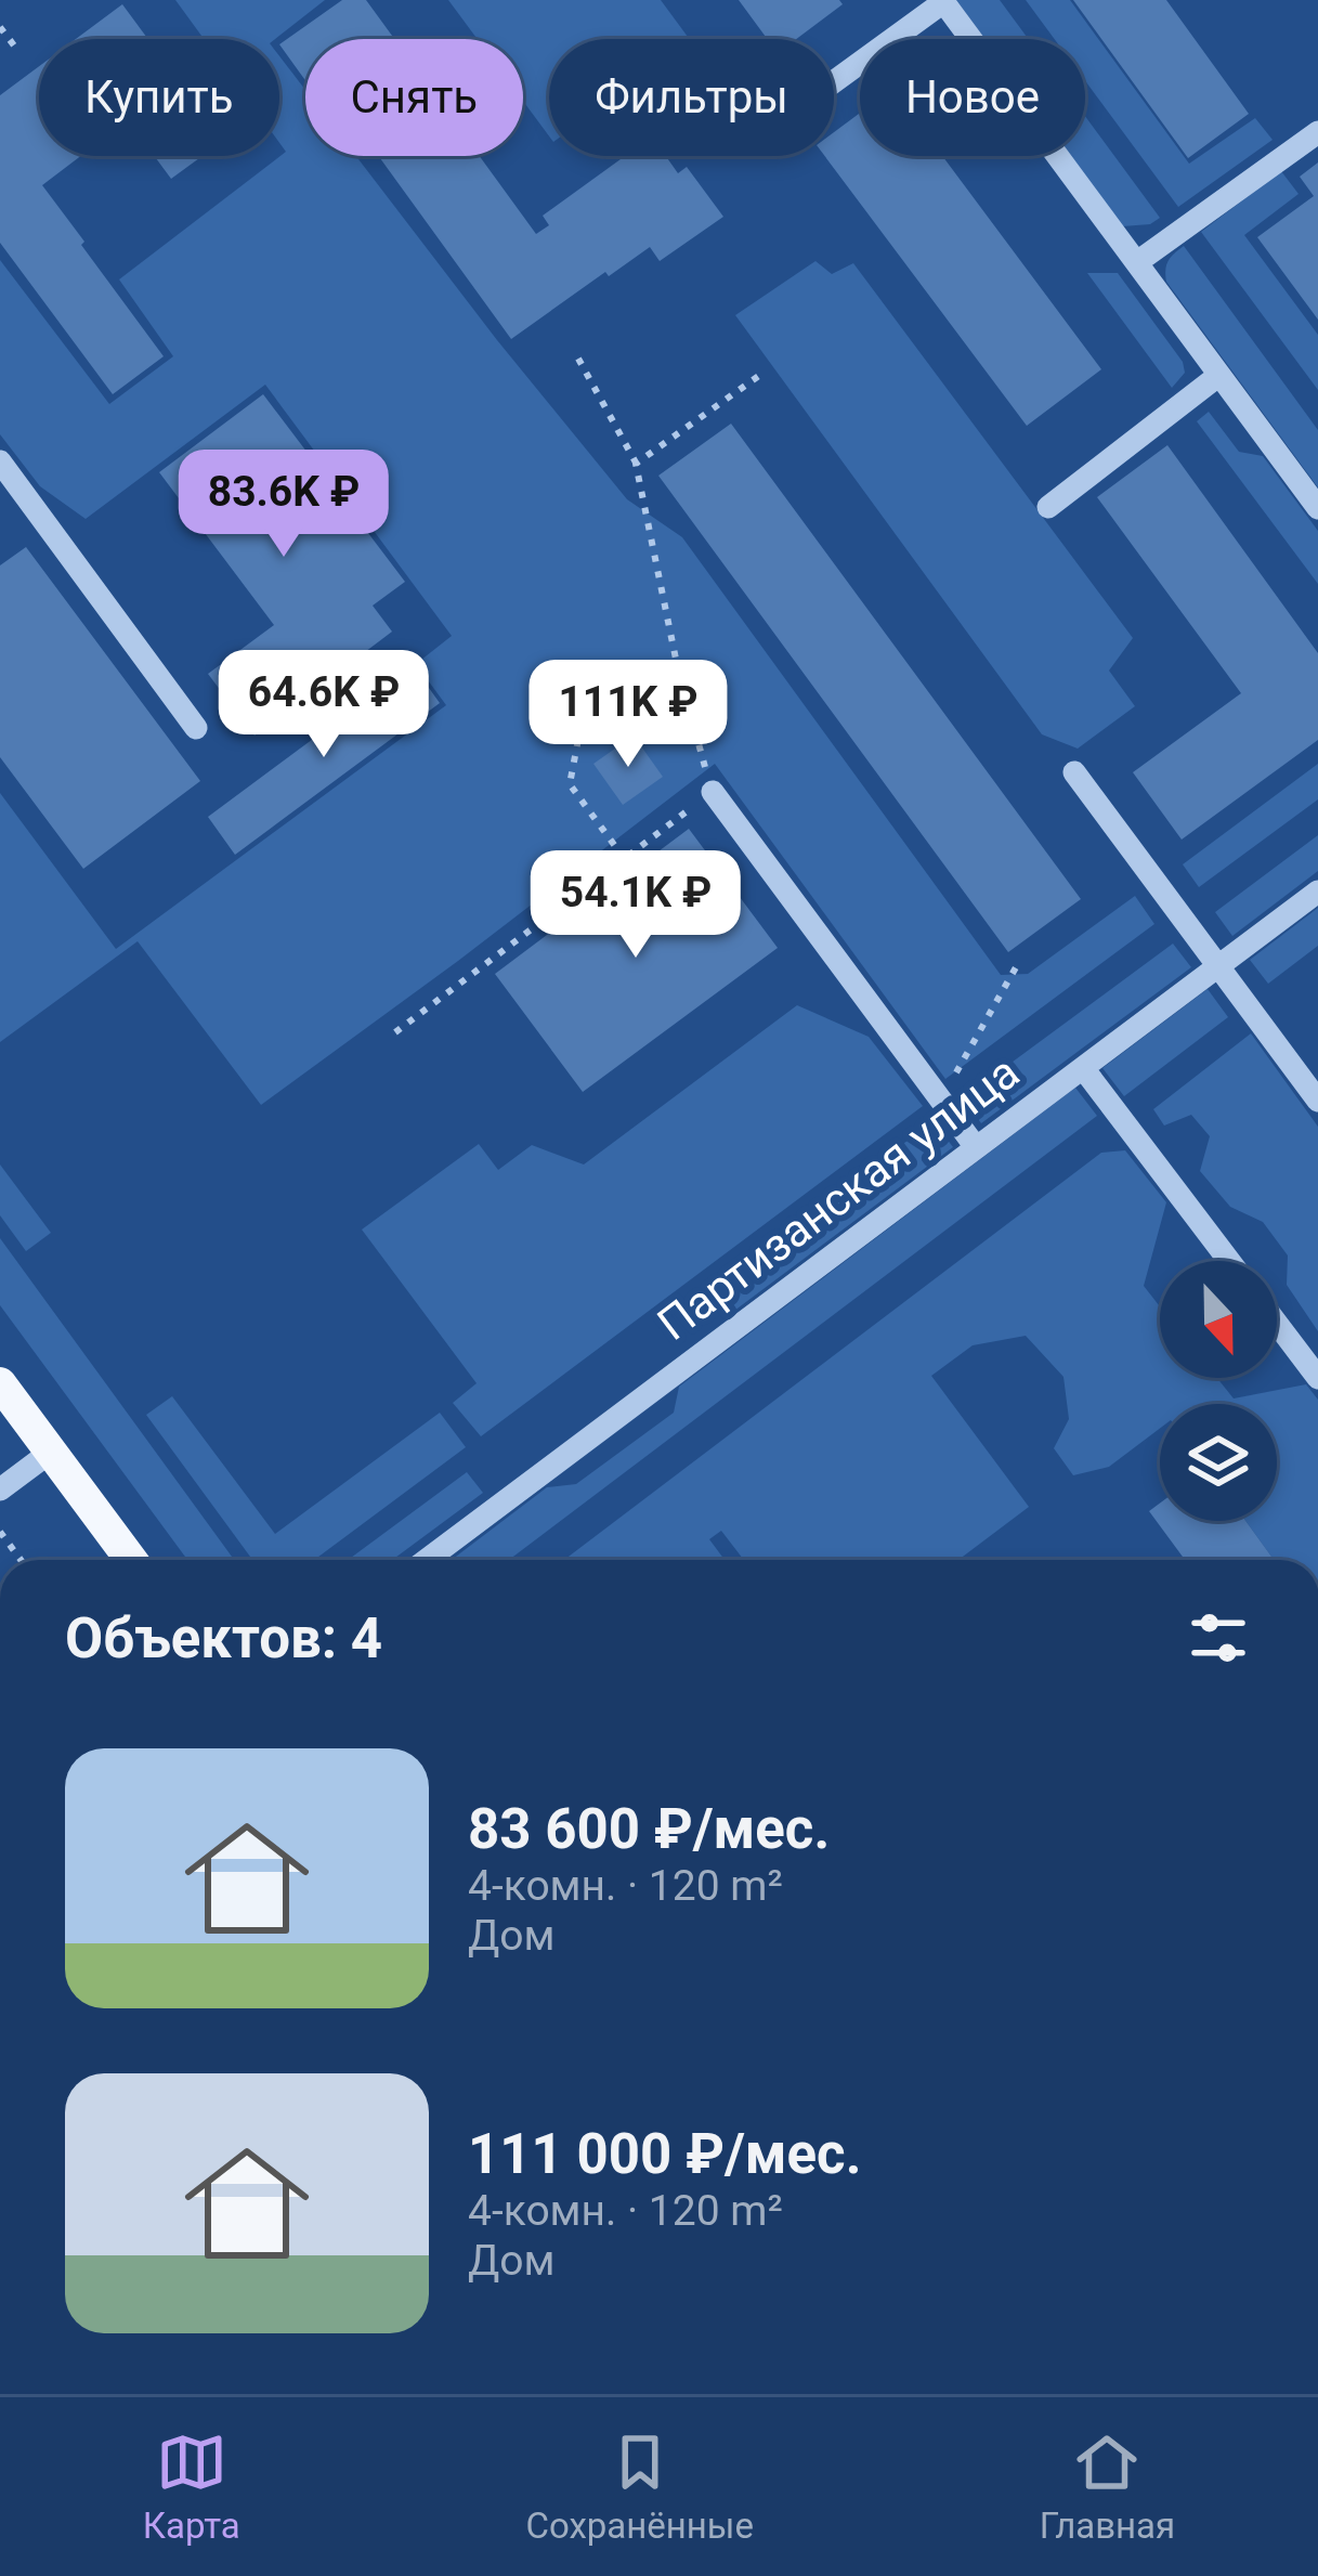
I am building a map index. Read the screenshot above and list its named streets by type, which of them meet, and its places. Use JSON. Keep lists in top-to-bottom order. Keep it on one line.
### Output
{"streets":{"street":["Партизанская улица"]},"north":"bottom","page":{"chip":["Купить","Снять","Фильтры","Новое"],"price":["83.6K ₽","64.6K ₽","111K ₽","54.1K ₽"],"heading":"Объектов: 4","list":[{"name":"83 600 ₽/мес.","note":"4-комн. · 120 m² · Дом"},{"name":"111 000 ₽/мес.","note":"4-комн. · 120 m² · Дом"}],"tabs":["Карта","Сохранённые","Главная"]}}
